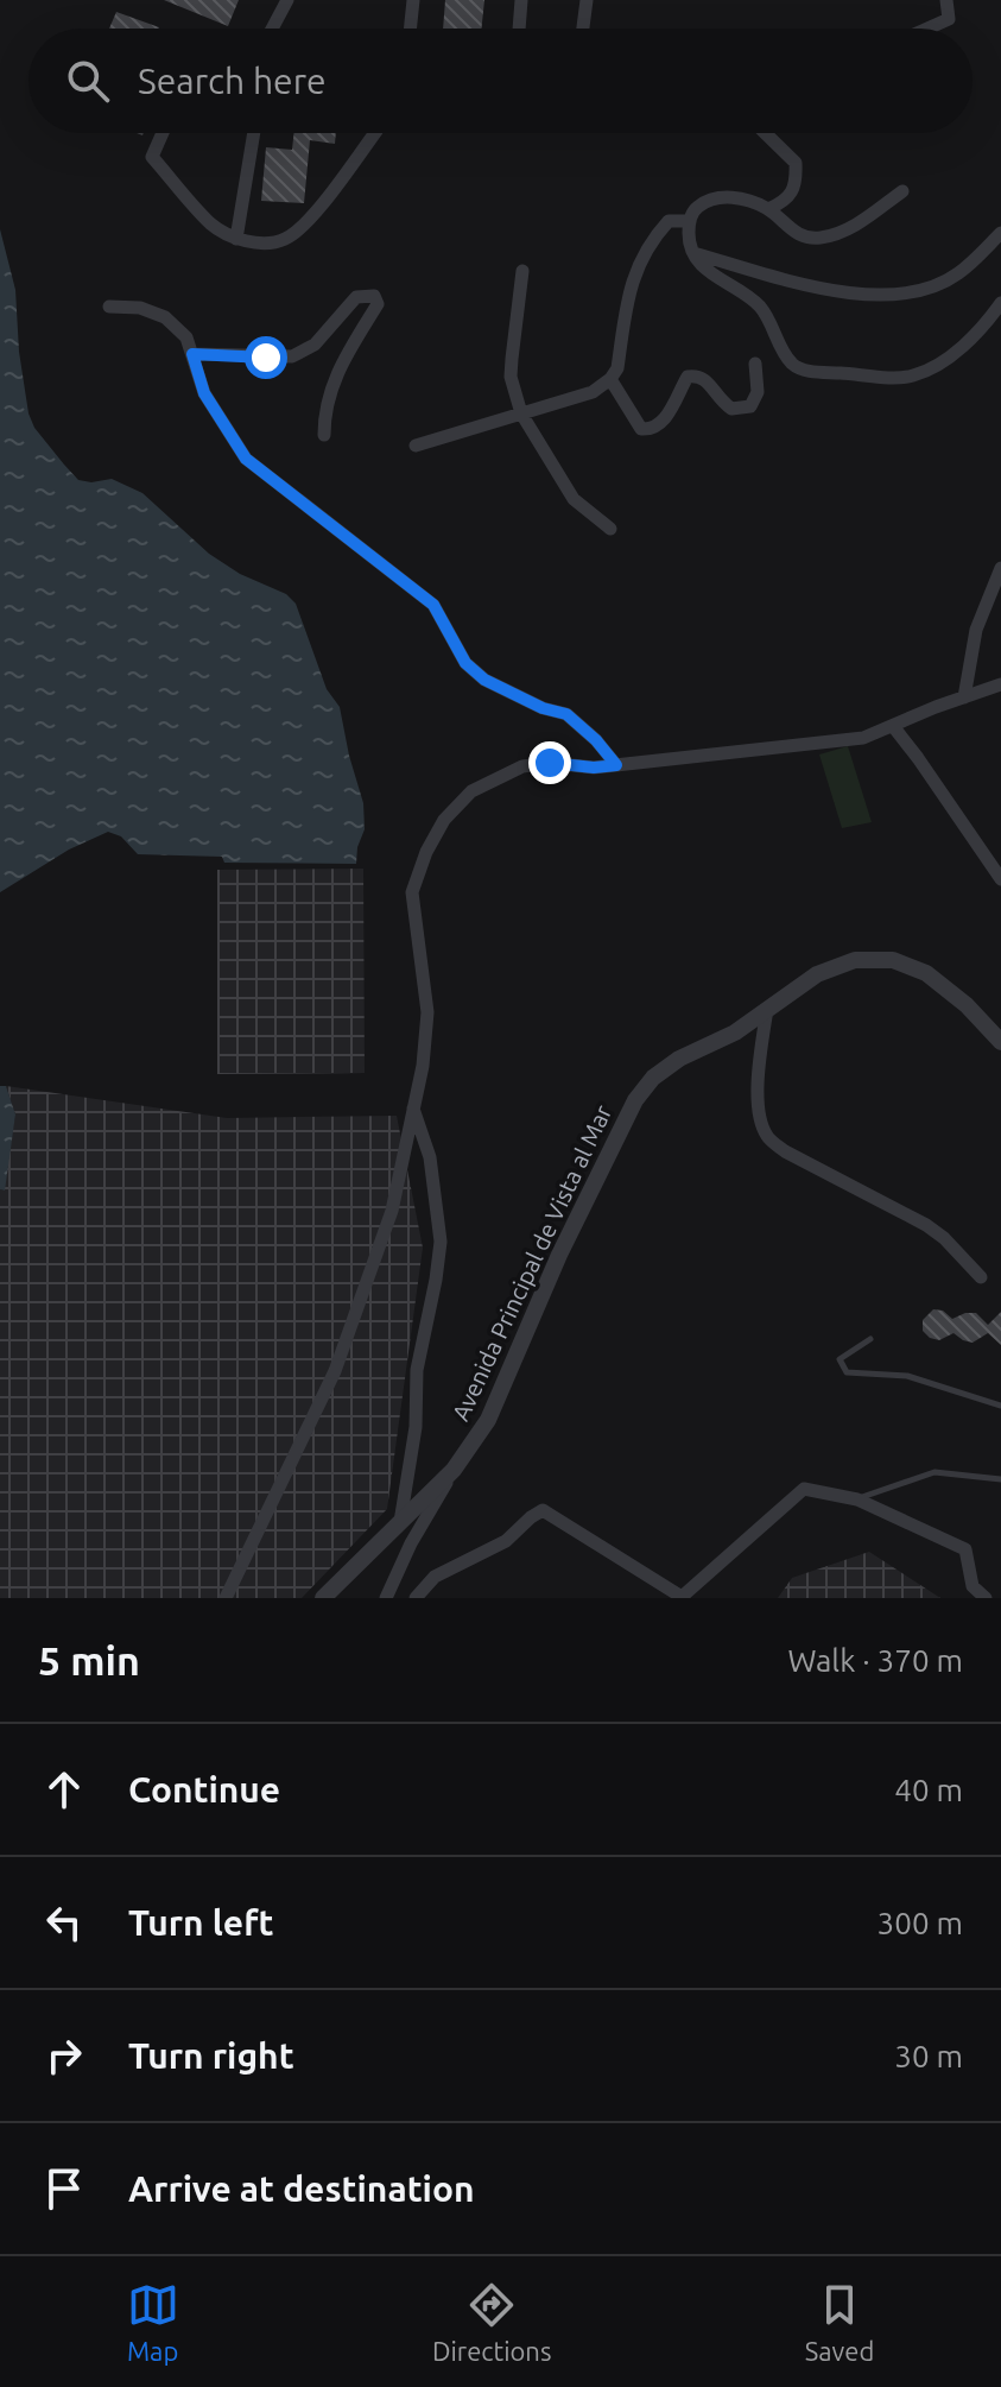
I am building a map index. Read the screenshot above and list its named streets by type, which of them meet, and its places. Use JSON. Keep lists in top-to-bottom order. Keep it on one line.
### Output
{"streets":{"street":["Avenida Principal de Vista al Mar"]},"page":{"search":"Search here","heading":["5 min","Walk · 370 m"],"list":[["Continue","40 m"],["Turn left","300 m"],["Turn right","30 m"],"Arrive at destination"],"nav":["Map","Directions","Saved"]}}
